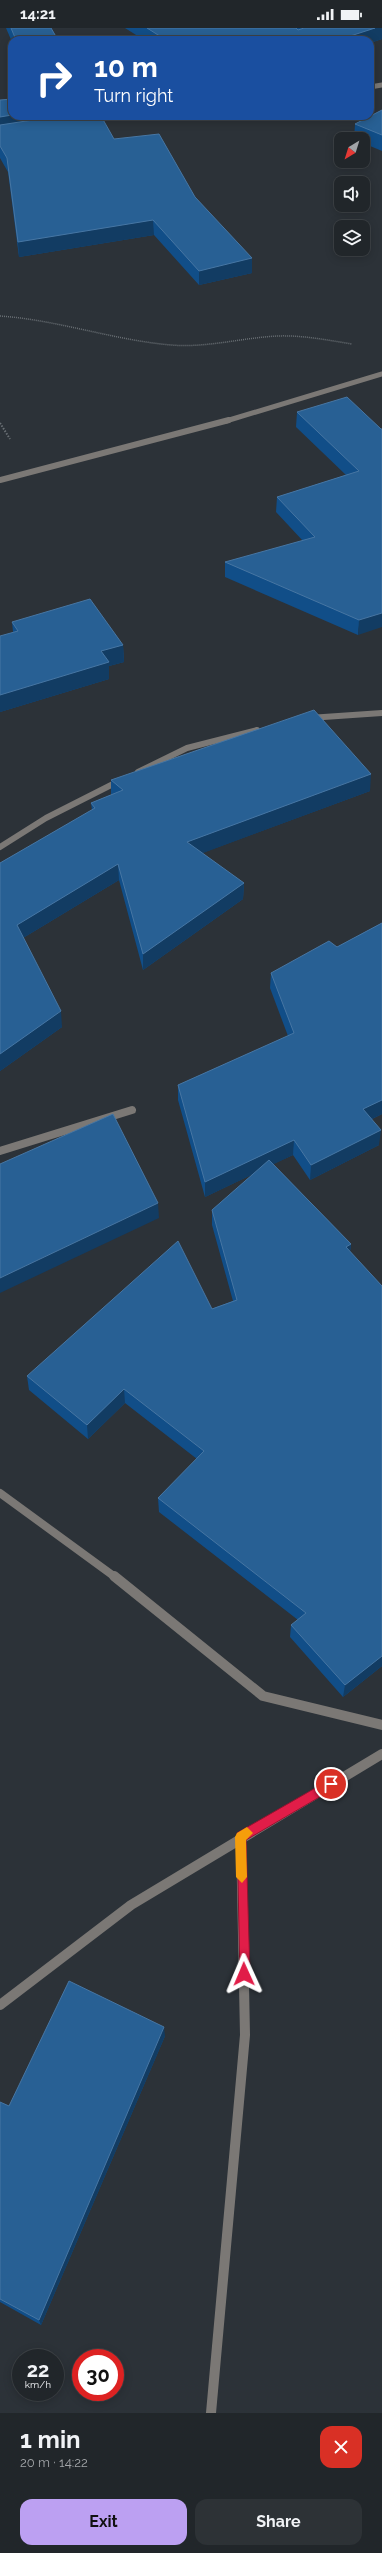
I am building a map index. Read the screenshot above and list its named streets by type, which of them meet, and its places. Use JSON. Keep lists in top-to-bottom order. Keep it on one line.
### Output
{"north":"bottom left","page":{"status":"14:21","turn":["10 m","Turn right"],"speed":"22 km/h","limit":"30","heading":["1 min","20 m · 14:22"],"buttons":["Exit","Share"]}}
